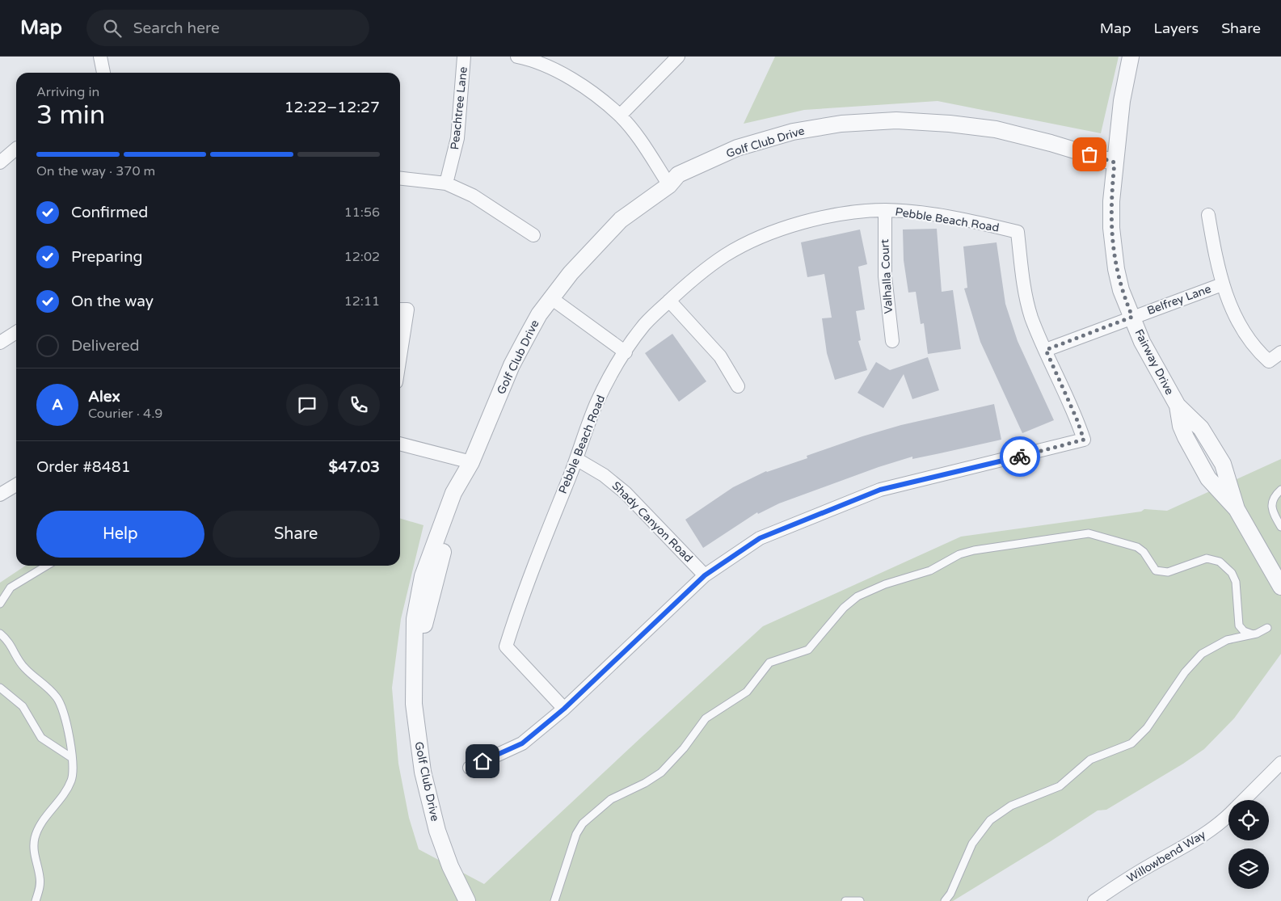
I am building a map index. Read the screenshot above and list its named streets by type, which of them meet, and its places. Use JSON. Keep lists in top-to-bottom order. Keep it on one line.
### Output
{"streets":{"street":["Peachtree Lane","Golf Club Drive","Pebble Beach Road","Valhalla Court","Belfrey Lane","Fairway Drive","Shady Canyon Road","Willowbend Way"]},"crossings":[["Golf Club Drive","Fairway Drive"],["Pebble Beach Road","Valhalla Court"],["Pebble Beach Road","Belfrey Lane"],["Pebble Beach Road","Shady Canyon Road"],["Belfrey Lane","Fairway Drive"]],"page":{"header":"Map","search":"Search here","nav":["Map","Layers","Share"],"heading":["3 min","Arriving in","12:22–12:27"],"panel":["Alex","Courier · 4.9","Order #8481","$47.03"],"bar":"On the way · 370 m","list":[["Confirmed","11:56"],["Preparing","12:02"],["On the way","12:11"],"Delivered"],"round":"A","buttons":["Help","Share"]}}
